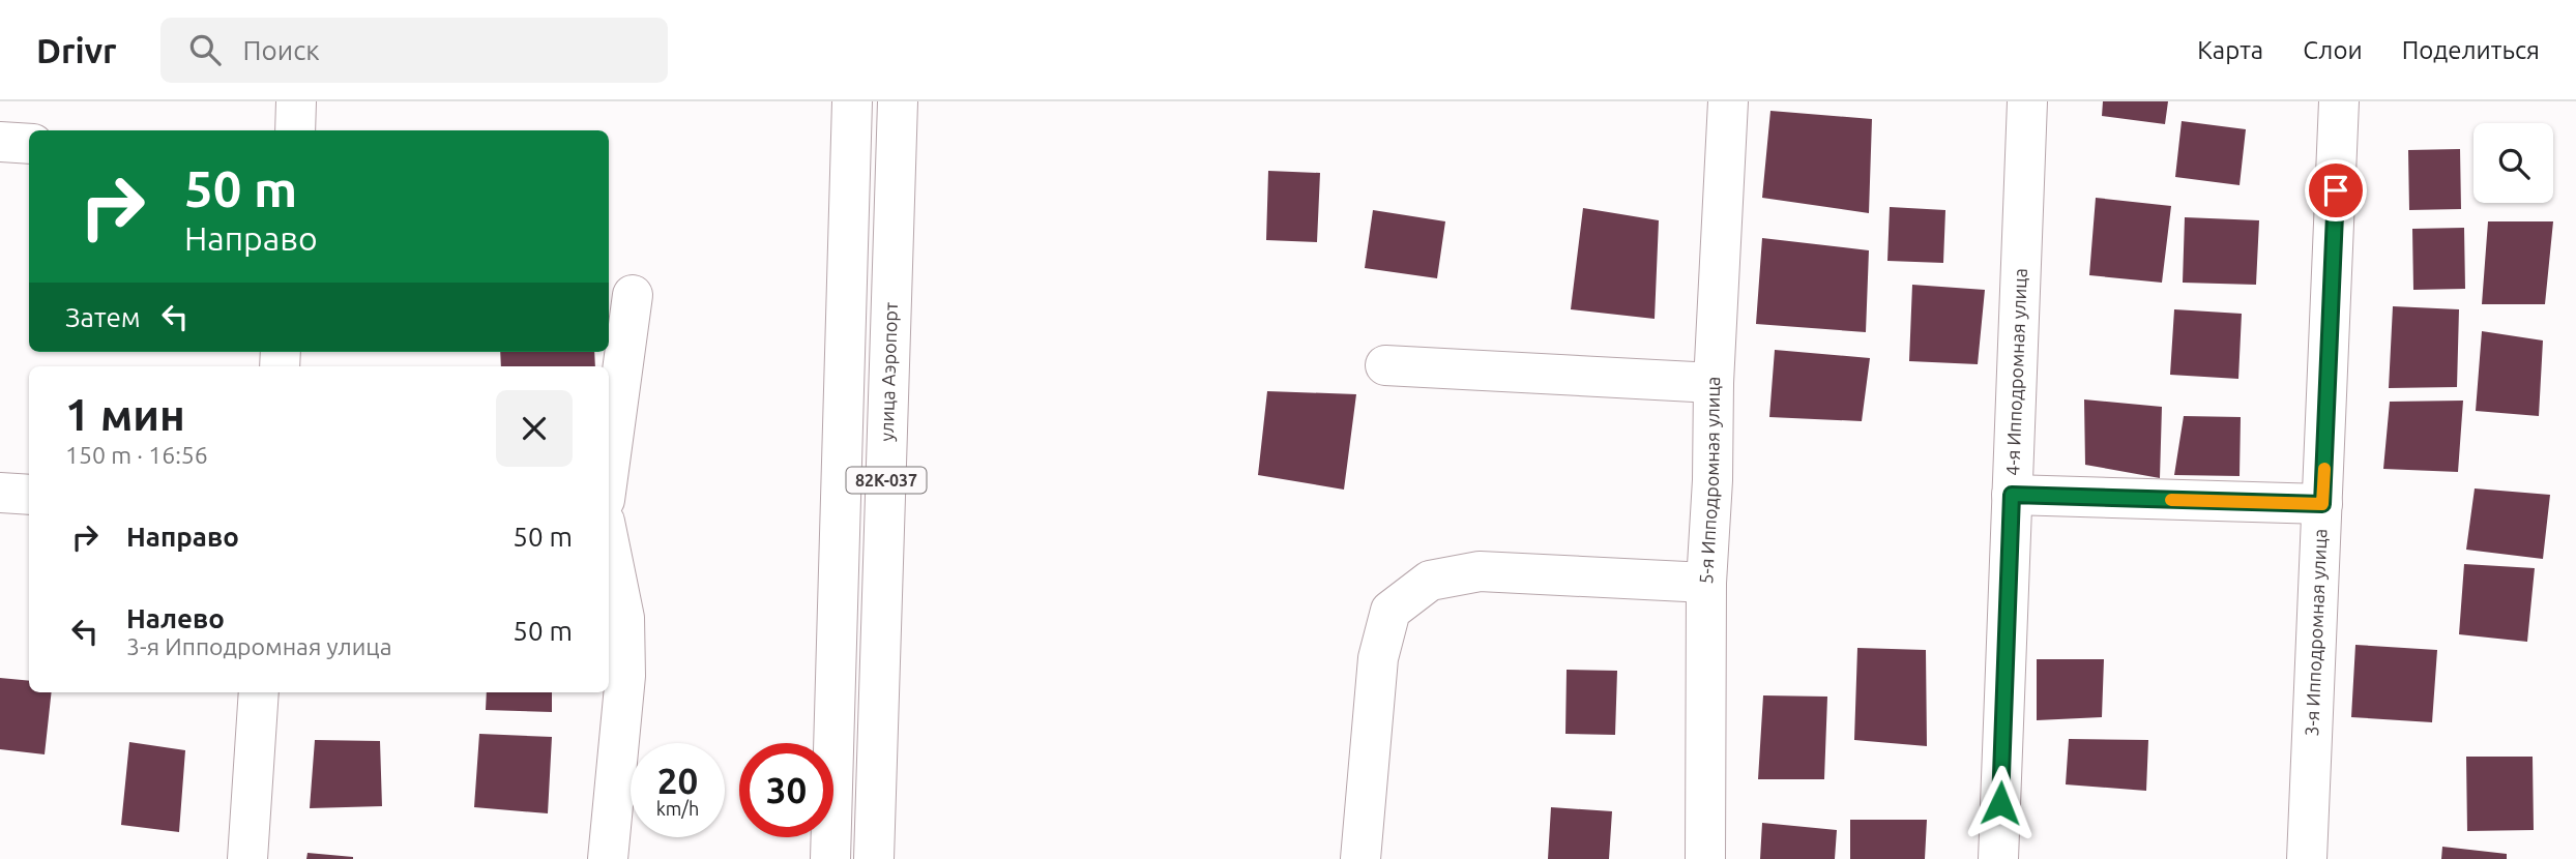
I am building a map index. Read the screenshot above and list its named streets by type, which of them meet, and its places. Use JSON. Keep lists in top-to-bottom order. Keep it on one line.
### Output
{"streets":{"street":["улица Аэропорт","4-я Ипподромная улица","82К-037","5-я Ипподромная улица","3-я Ипподромная улица"]},"page":{"header":"Drivr","search":"Поиск","nav":["Карта","Слои","Поделиться"],"turn":["50 m","Направо"],"then":"Затем","heading":["1 мин","150 m · 16:56"],"list":[{"name":"Направо","value":"50 m"},{"name":"Налево","note":"3-я Ипподромная улица","value":"50 m"}],"speed":"20 km/h","limit":"30"}}
